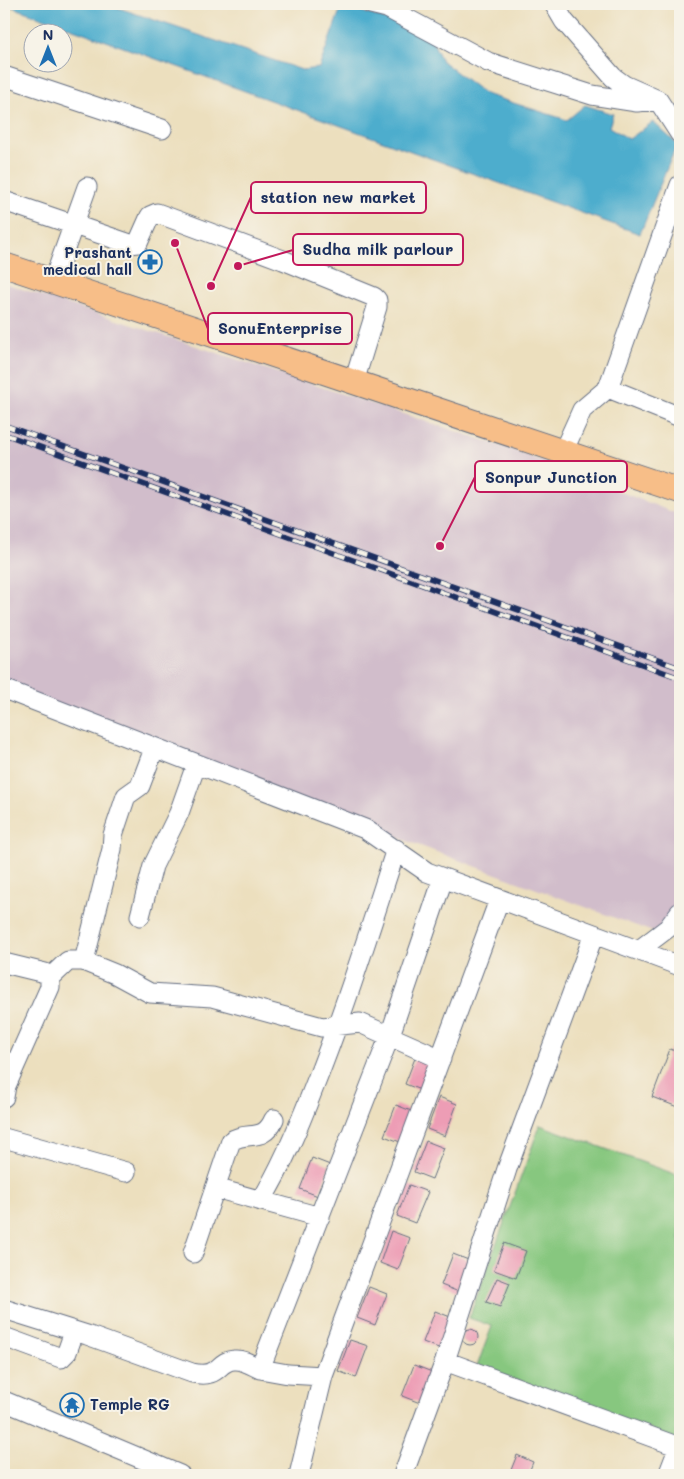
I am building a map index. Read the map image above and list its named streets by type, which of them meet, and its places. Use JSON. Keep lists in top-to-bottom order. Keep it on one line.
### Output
{"places":{"other":["SonuEnterprise","Sudha milk parlour","station new market","Sonpur Junction"],"pharmacy":["Prashant medical hall"],"temple":["Temple RG"]},"north":"top"}
